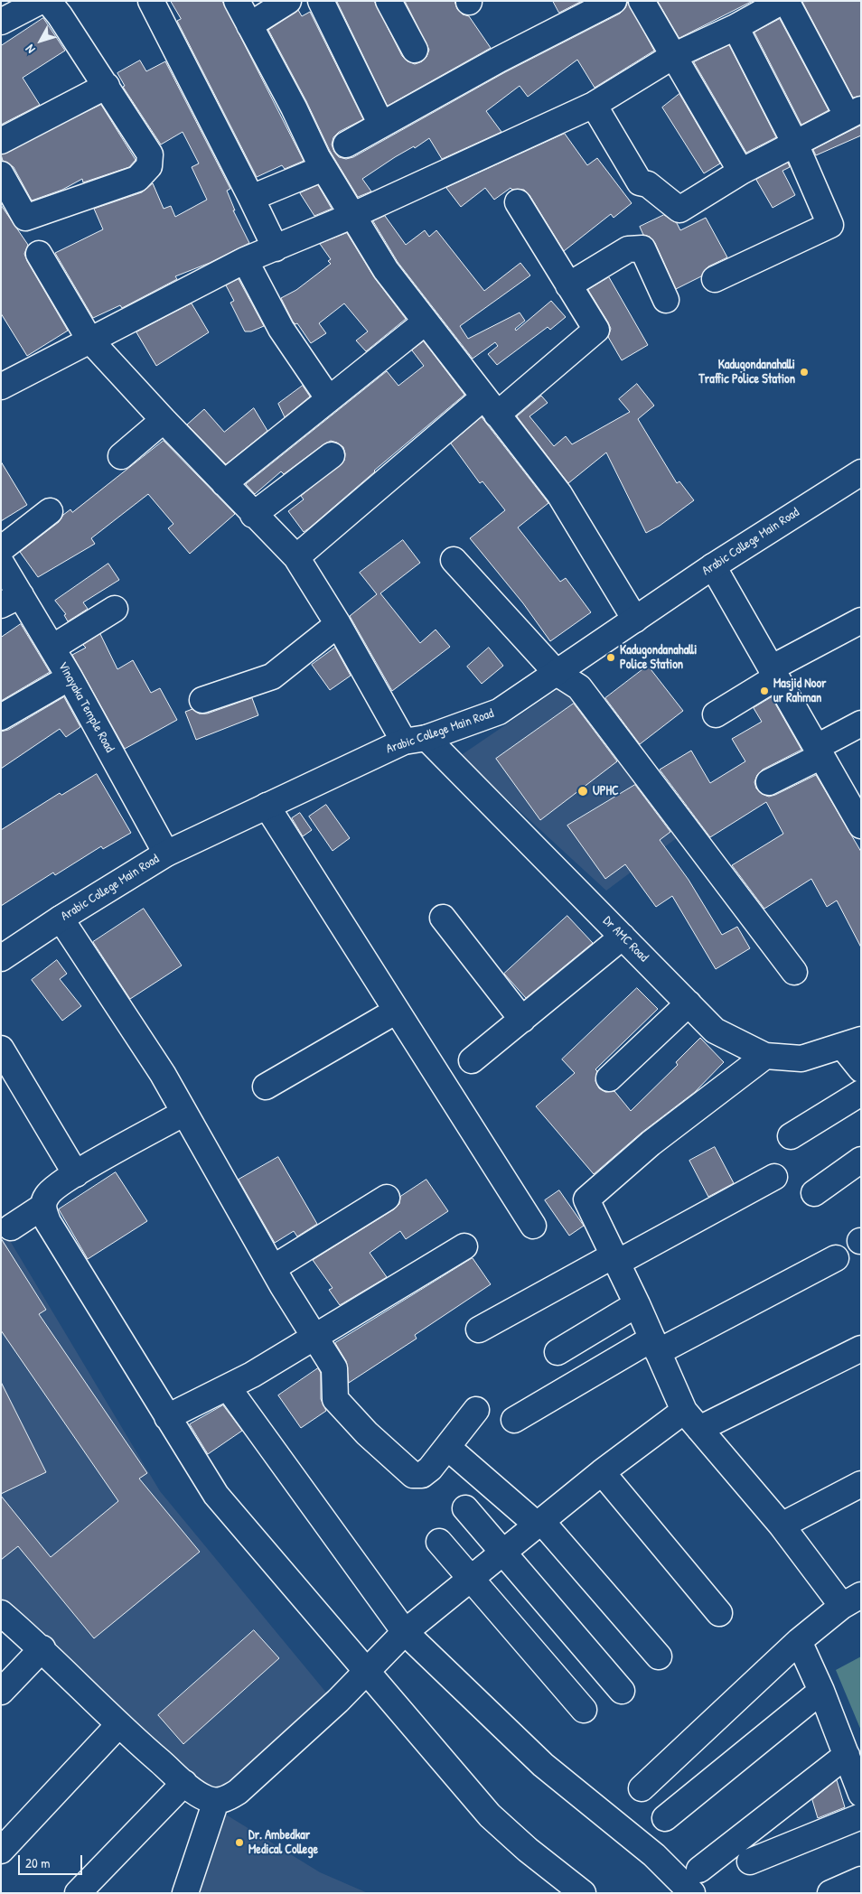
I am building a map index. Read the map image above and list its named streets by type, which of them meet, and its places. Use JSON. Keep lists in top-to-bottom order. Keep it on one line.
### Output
{"streets":{"street":["Arabic College Main Road","Vinayaka Temple Road","Dr AMC Road"]},"crossings":[["Arabic College Main Road","Vinayaka Temple Road"],["Arabic College Main Road","Dr AMC Road"]],"places":["Kadugondanahalli Traffic Police Station","Kadugondanahalli Police Station","Masjid Noor ur Rahman","UPHC","Dr. Ambedkar Medical College"],"scale_bar":"20 m","north":"bottom left"}
